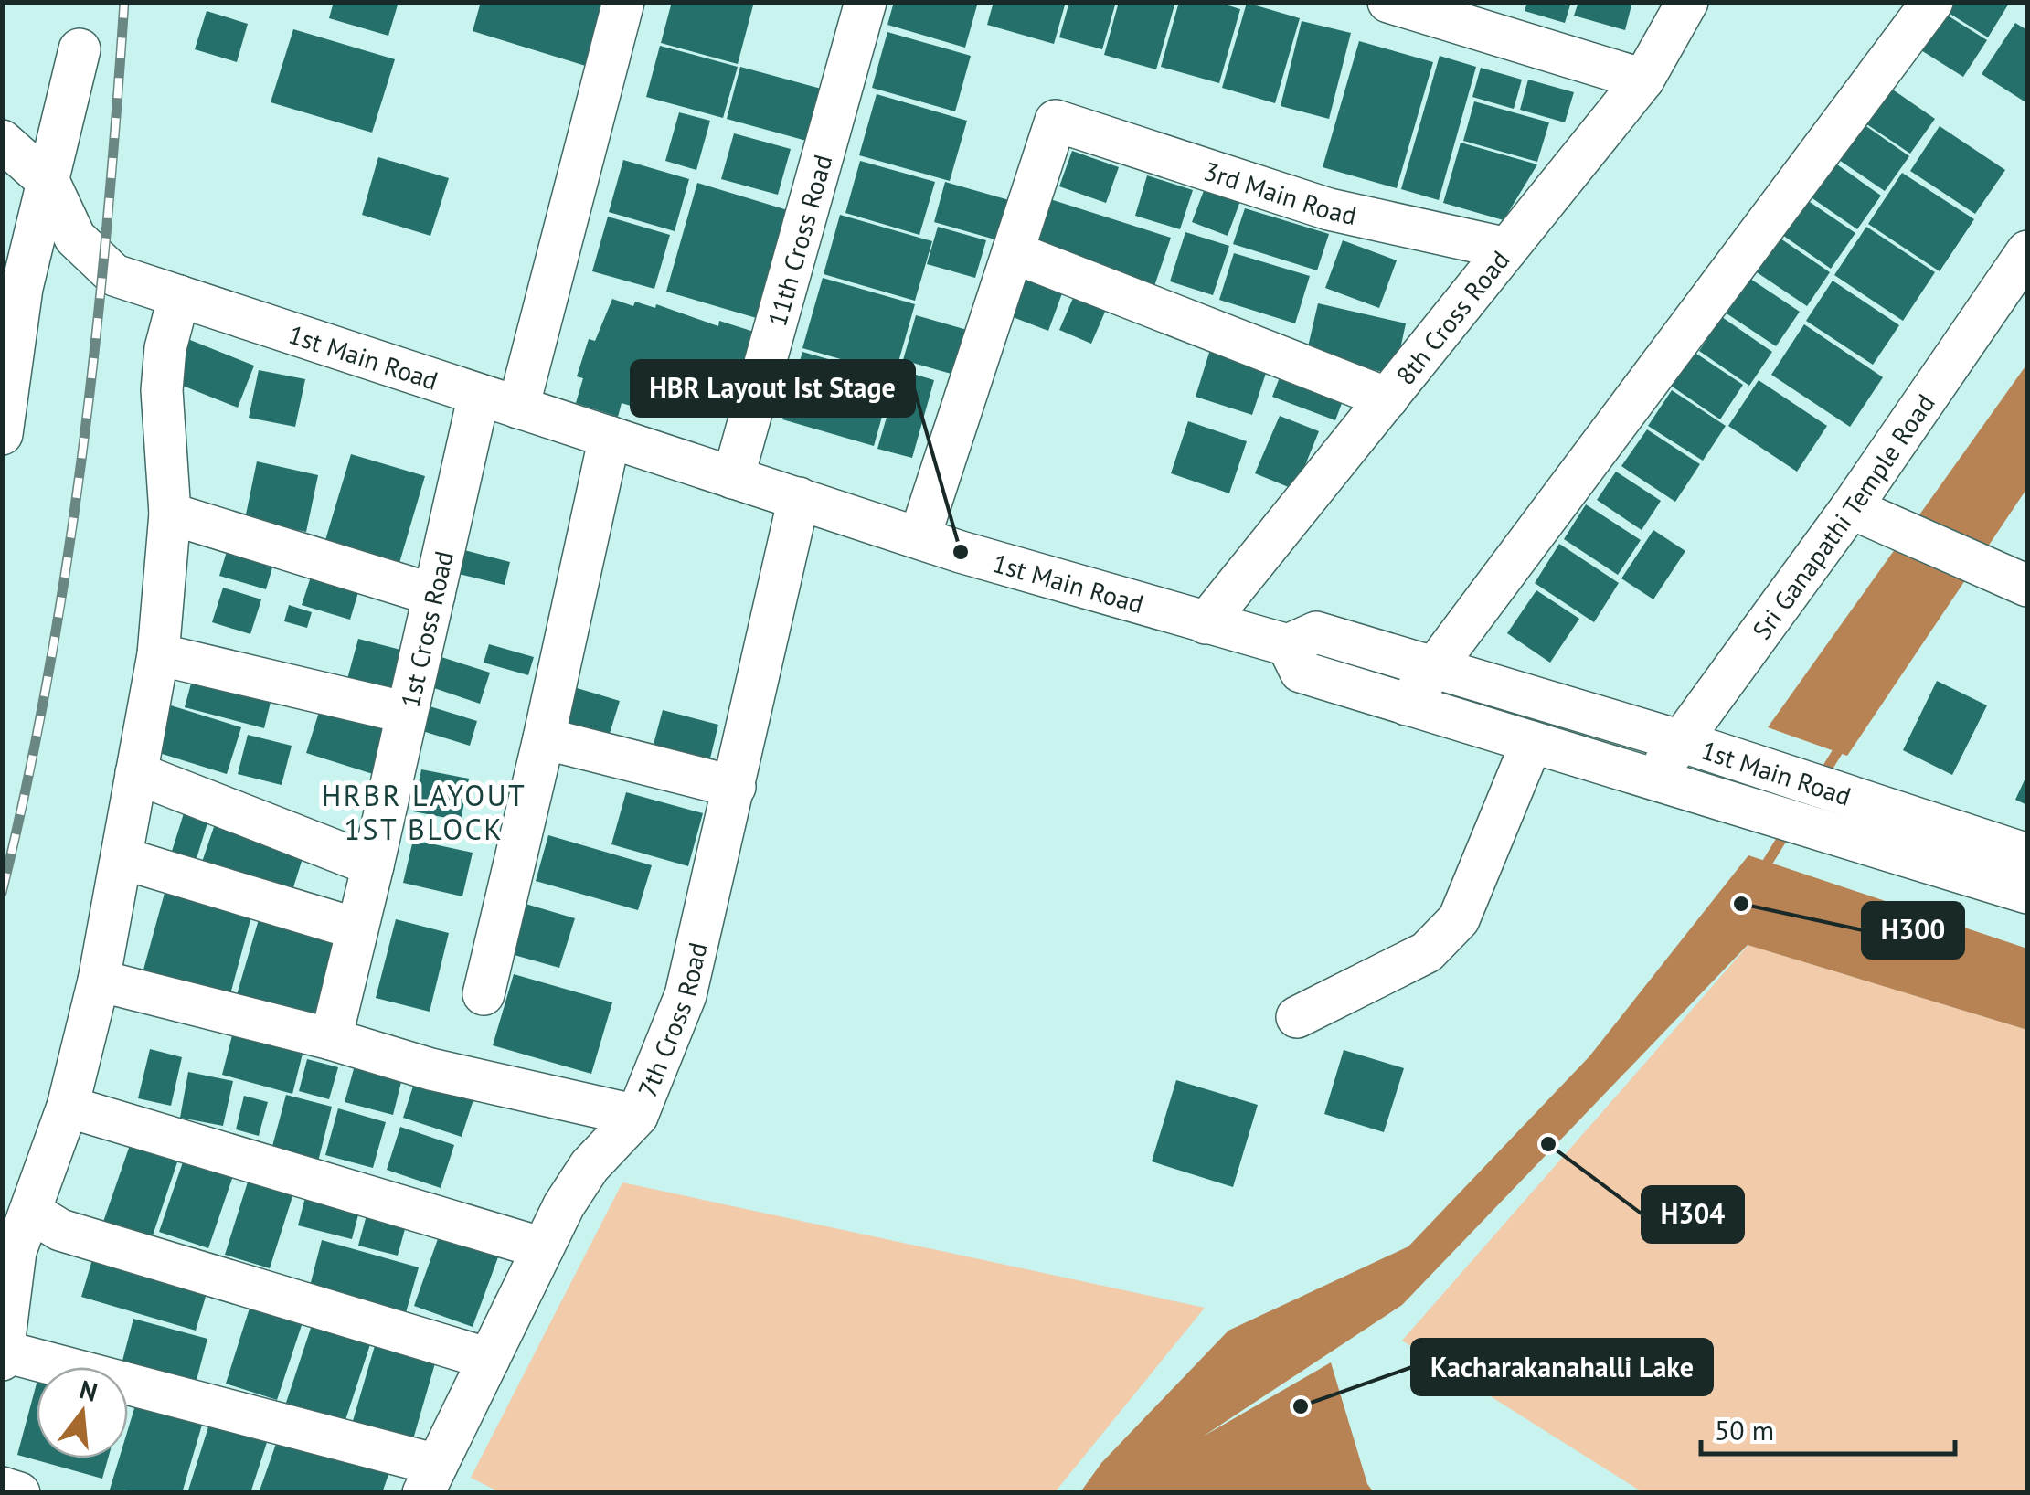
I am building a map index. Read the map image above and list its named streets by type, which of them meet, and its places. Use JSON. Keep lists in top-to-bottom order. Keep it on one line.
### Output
{"streets":{"street":["3rd Main Road","11th Cross Road","8th Cross Road","1st Main Road","Sri Ganapathi Temple Road","1st Cross Road","7th Cross Road"]},"crossings":[["3rd Main Road","8th Cross Road"],["11th Cross Road","1st Main Road"],["8th Cross Road","1st Main Road"],["1st Main Road","Sri Ganapathi Temple Road"],["1st Main Road","1st Cross Road"],["1st Main Road","7th Cross Road"]],"districts":["HRBR LAYOUT 1ST BLOCK"],"places":["HBR Layout Ist Stage","H300","H304","Kacharakanahalli Lake"],"scale_bar":"50 m","north":"top"}
